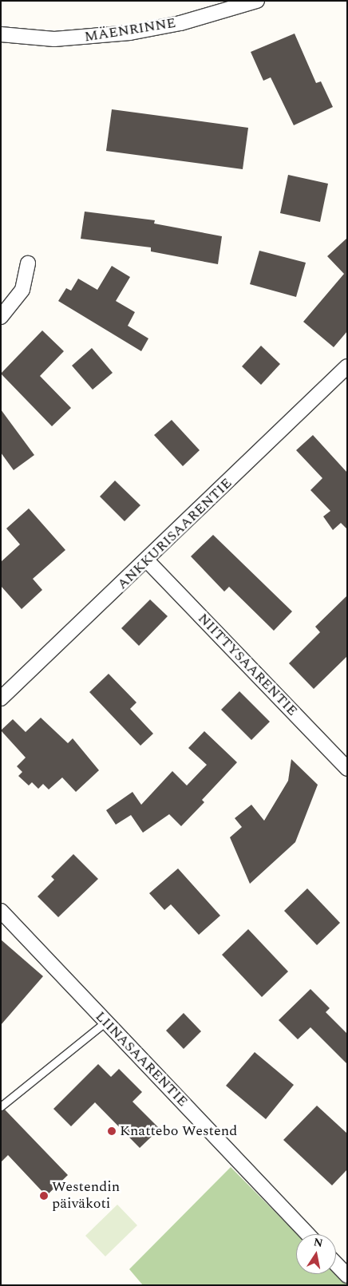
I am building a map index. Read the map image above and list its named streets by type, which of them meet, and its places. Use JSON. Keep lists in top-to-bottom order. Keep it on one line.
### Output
{"streets":{"street":["MÄENRINNE","ANKKURISAARENTIE","NIITTYSAARENTIE","LIINASAARENTIE"]},"crossings":[["ANKKURISAARENTIE","NIITTYSAARENTIE"]],"places":["Knattebo Westend","Westendin päiväkoti"],"north":"top"}
